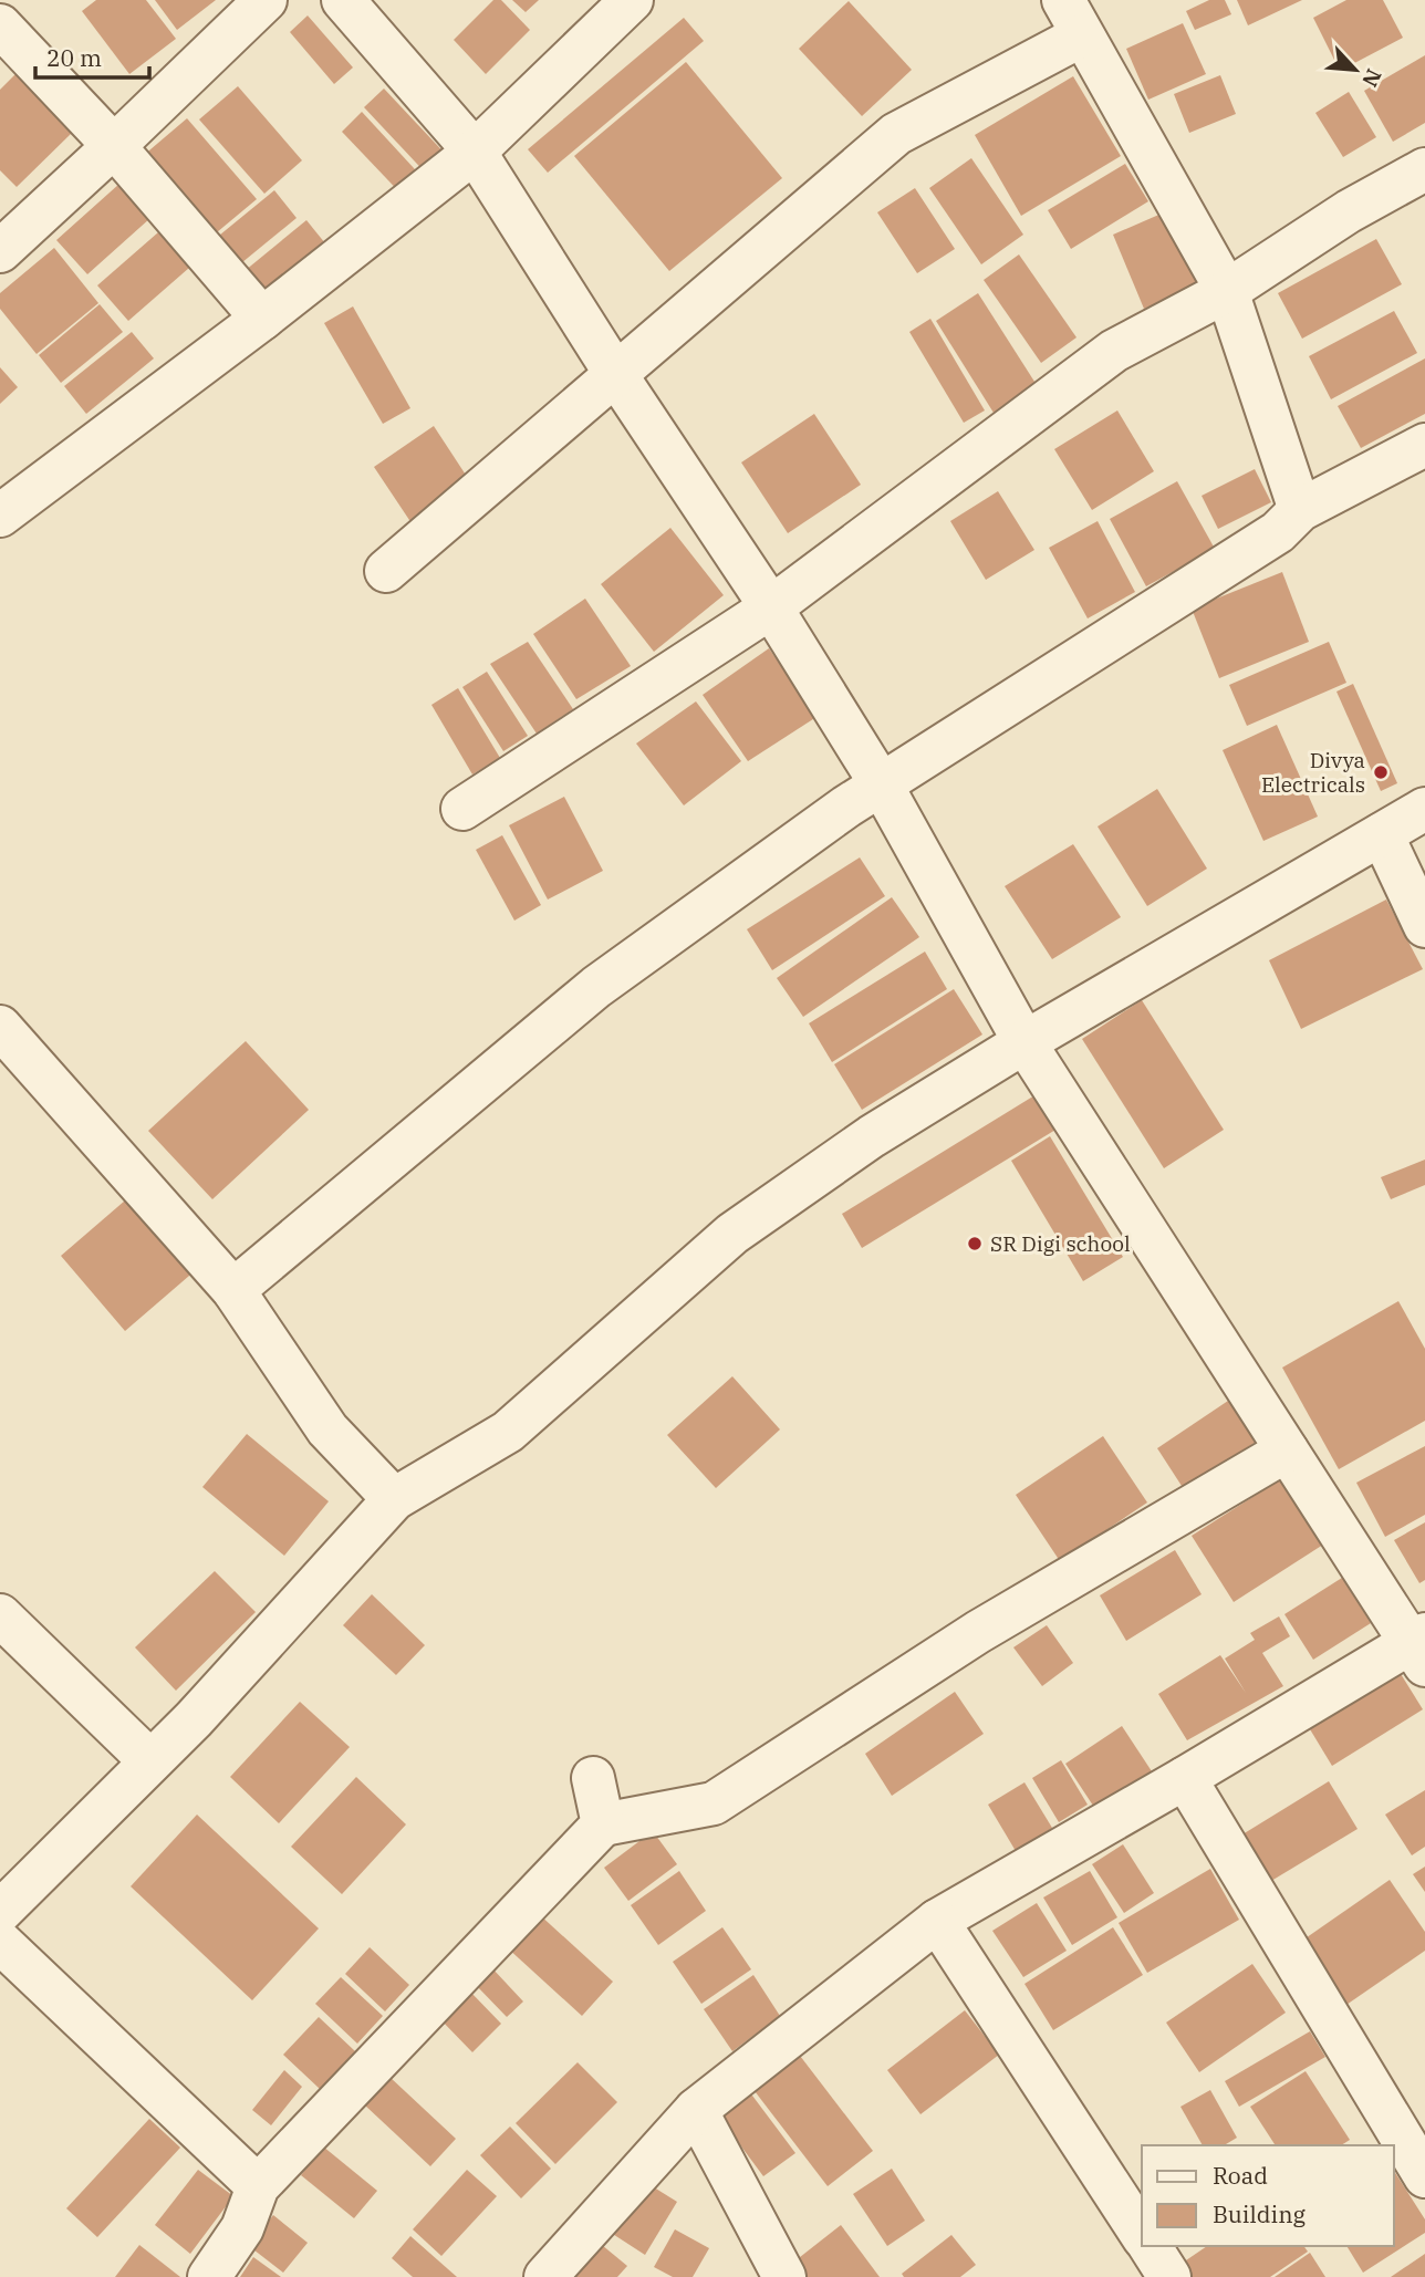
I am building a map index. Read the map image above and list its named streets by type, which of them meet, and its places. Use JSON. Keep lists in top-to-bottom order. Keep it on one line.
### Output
{"places":["Divya Electricals","SR Digi school"],"legend":["Road","Building"],"scale_bar":"20 m","north":"bottom right"}
